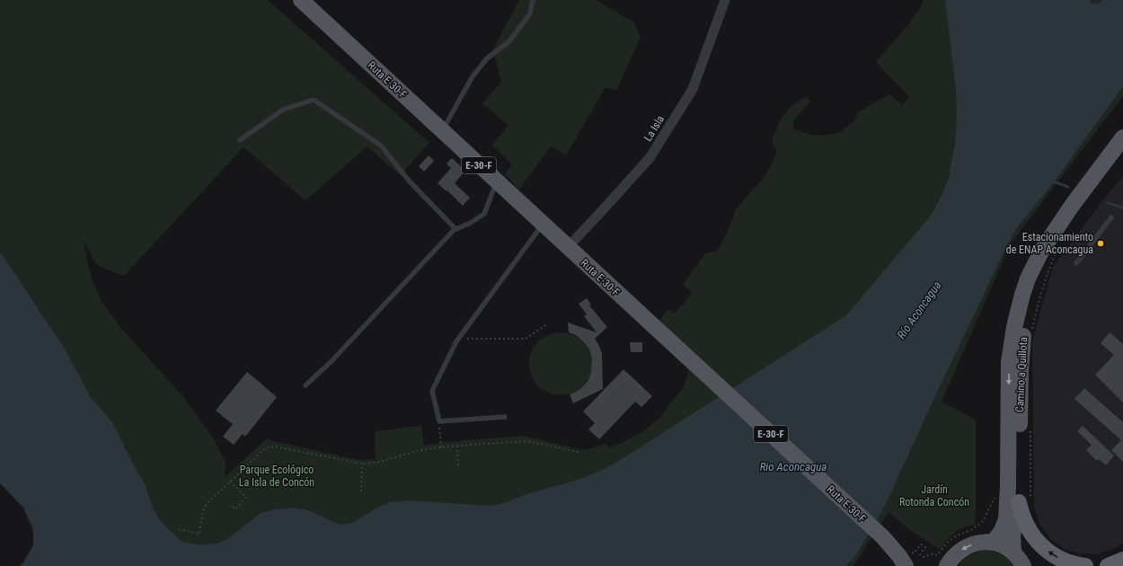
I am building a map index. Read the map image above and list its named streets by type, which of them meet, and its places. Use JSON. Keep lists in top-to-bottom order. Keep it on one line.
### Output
{"streets":{"main road":["Ruta E-30-F","E-30-F","Camino a Quillota"],"street":["La Isla"]},"crossings":[["Ruta E-30-F","La Isla"]],"water":["Río Aconcagua","Rio Aconcagua"],"parks":["Parque Ecológico La Isla de Concón","Jardín Rotonda Concón"],"places":["Estacionamiento de ENAP Aconcagua"]}
